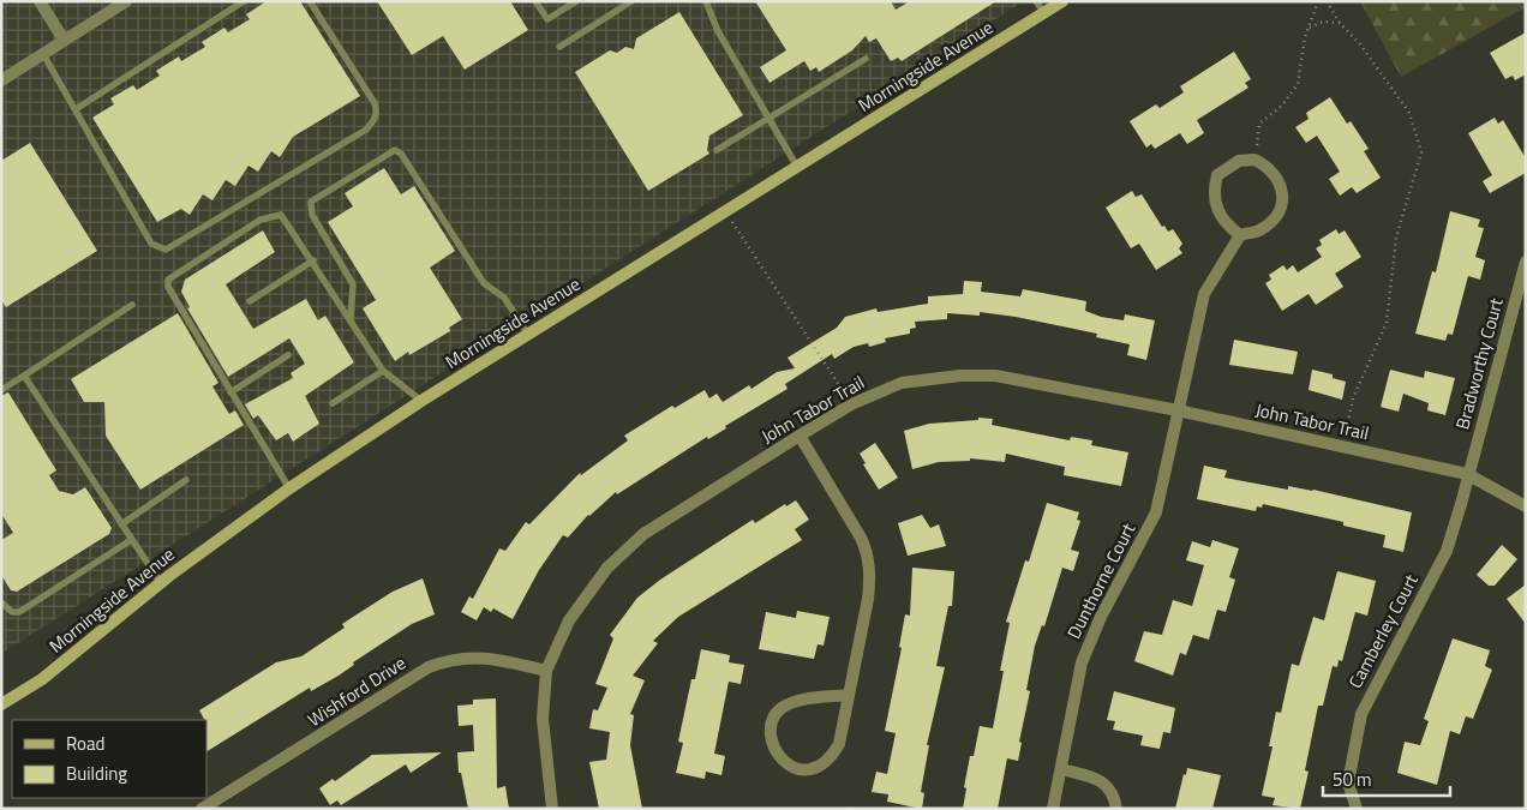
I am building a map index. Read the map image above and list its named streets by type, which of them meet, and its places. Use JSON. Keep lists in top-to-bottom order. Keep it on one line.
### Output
{"streets":{"main road":["Morningside Avenue"],"street":["Bradworthy Court","John Tabor Trail","Dunthorne Court","Camberley Court","Wishford Drive"]},"crossings":[["Bradworthy Court","John Tabor Trail"],["Bradworthy Court","Camberley Court"],["John Tabor Trail","Dunthorne Court"],["John Tabor Trail","Camberley Court"],["John Tabor Trail","Wishford Drive"]],"legend":["Road","Building"],"scale_bar":"50 m"}
